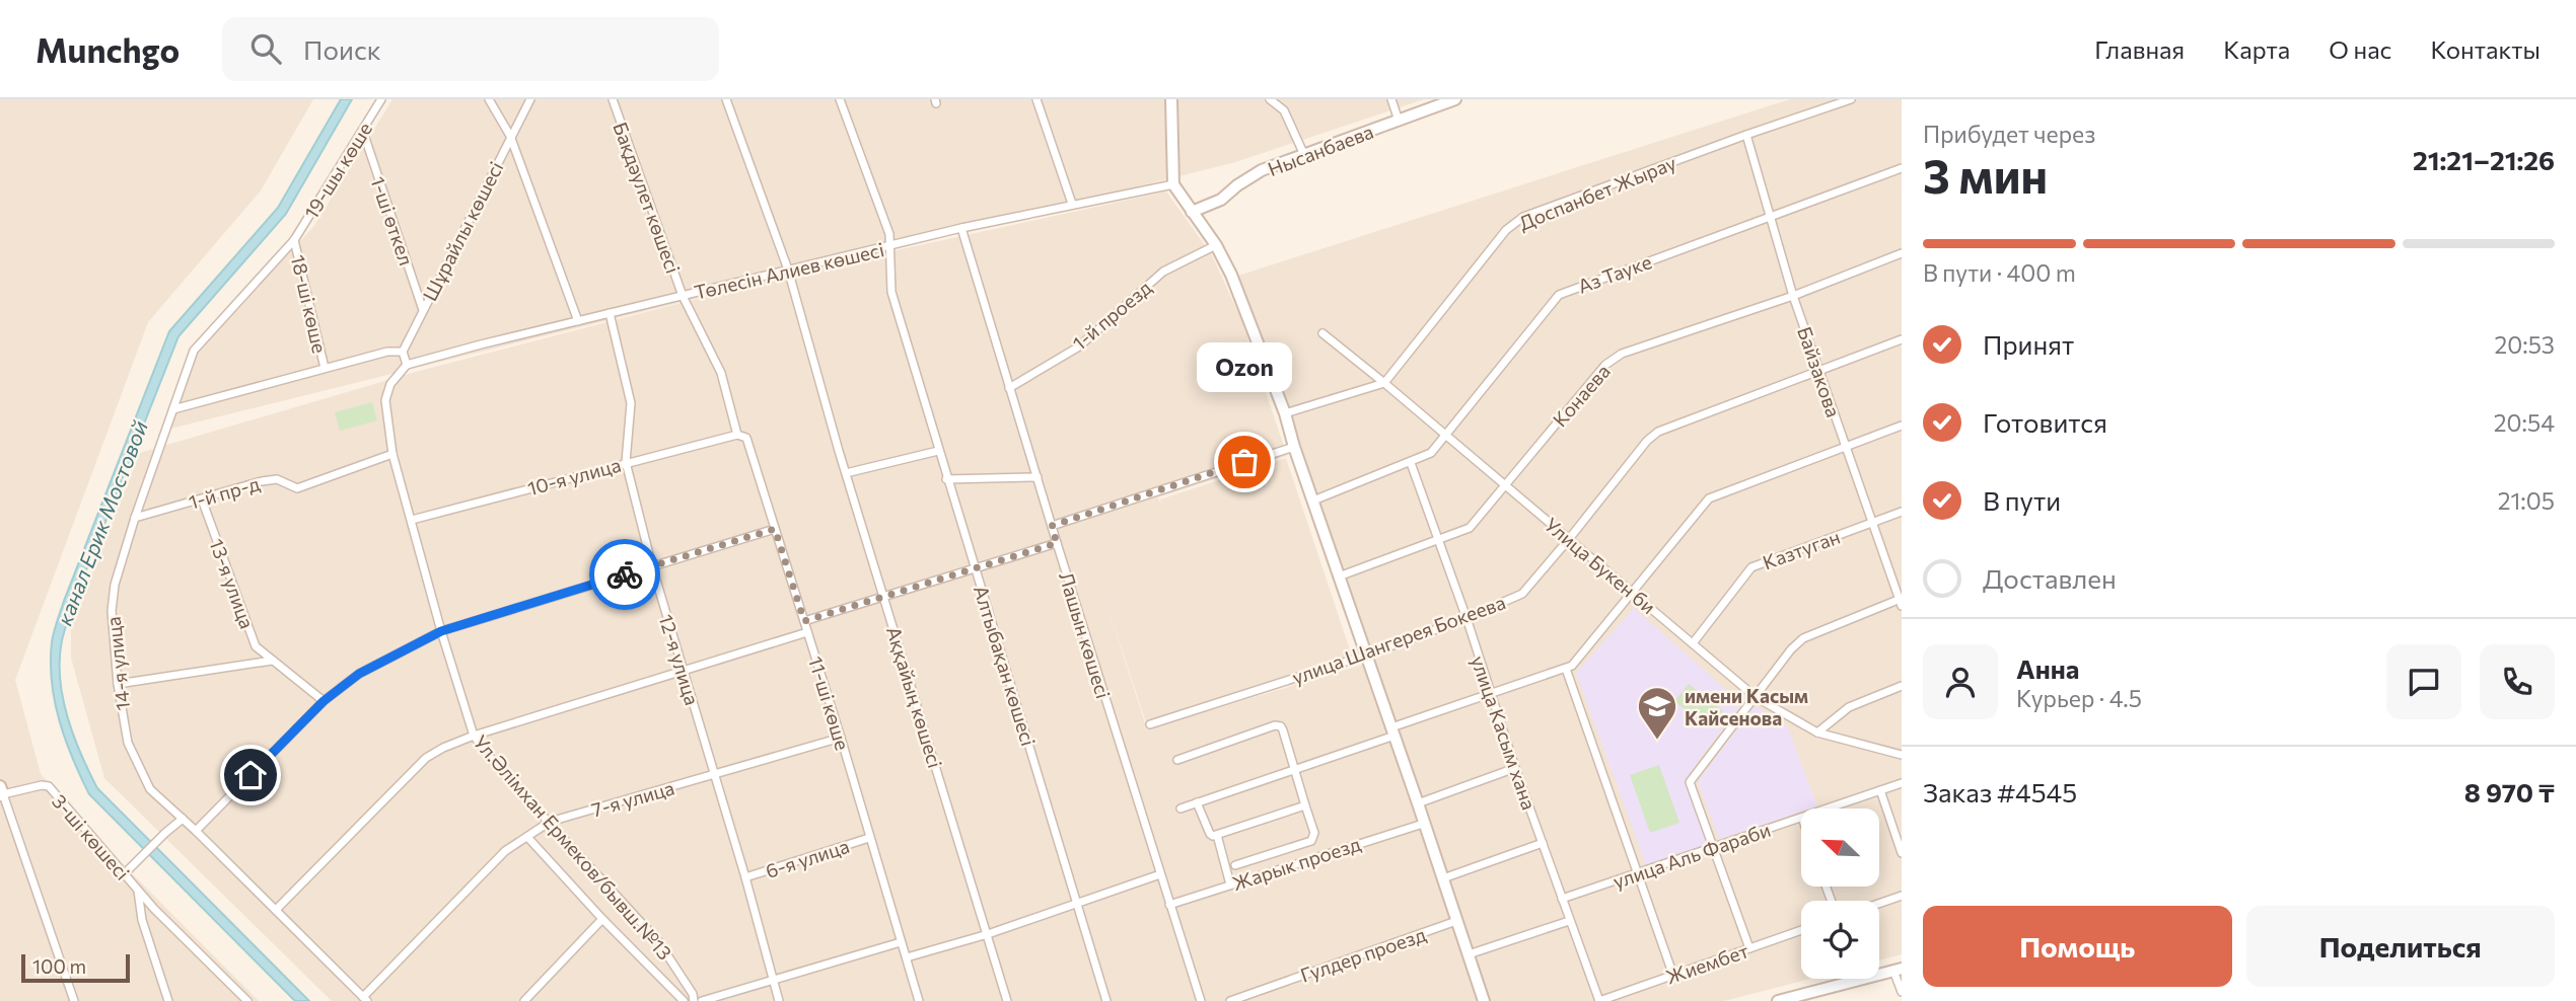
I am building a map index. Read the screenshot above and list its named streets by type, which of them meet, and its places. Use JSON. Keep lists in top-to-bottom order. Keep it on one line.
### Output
{"streets":{"street":["Нысанбаева","19-шы көше","Доспанбет Жырау","Бақдәулет көшесi","1-шi өткел","Шұрайлы көшесі","Төлесін Алиев көшесі","Аз Тауке","18-ші көше","1-й проезд","Байзакова","Конаева","10-я улица","1-й пр-д","Казтуган","Улица Букен би","13-я улица","Лашын көшесі","улица Шангерея Бокеева","12-я улица","14-я улица","Алтыбақан көшесі","Аққайың көшесі","11-ші көше","улица Касым хана","7-я улица","3-ші көшесі","Ул.Әлімхан Ермеков/бывш.№13","улица Аль Фараби","6-я улица","Жарык проезд","Гулдер проезд","Жиембет"]},"crossings":[["19-шы көше","1-шi өткел"],["19-шы көше","18-ші көше"],["19-шы көше","14-я улица"],["Доспанбет Жырау","Байзакова"],["Доспанбет Жырау","Улица Букен би"],["Бақдәулет көшесi","Төлесін Алиев көшесі"],["Бақдәулет көшесi","11-ші көше"],["1-шi өткел","Шұрайлы көшесі"],["Төлесін Алиев көшесі","Лашын көшесі"],["Төлесін Алиев көшесі","12-я улица"],["Төлесін Алиев көшесі","Алтыбақан көшесі"],["Төлесін Алиев көшесі","Аққайың көшесі"],["Төлесін Алиев көшесі","11-ші көше"],["Төлесін Алиев көшесі","Ул.Әлімхан Ермеков/бывш.№13"],["Аз Тауке","Байзакова"],["Аз Тауке","Улица Букен би"],["Аз Тауке","улица Касым хана"],["18-ші көше","14-я улица"],["1-й проезд","Лашын көшесі"],["Байзакова","Конаева"],["Байзакова","Казтуган"],["Байзакова","улица Шангерея Бокеева"],["Конаева","Улица Букен би"],["Конаева","улица Касым хана"],["10-я улица","12-я улица"],["10-я улица","11-ші көше"],["10-я улица","Ул.Әлімхан Ермеков/бывш.№13"],["1-й пр-д","13-я улица"],["1-й пр-д","14-я улица"],["1-й пр-д","Ул.Әлімхан Ермеков/бывш.№13"],["Казтуган","Улица Букен би"],["Улица Букен би","улица Шангерея Бокеева"],["Лашын көшесі","Жарык проезд"],["улица Шангерея Бокеева","улица Касым хана"],["12-я улица","7-я улица"],["12-я улица","6-я улица"],["14-я улица","7-я улица"],["11-ші көше","7-я улица"],["11-ші көше","6-я улица"],["улица Касым хана","улица Аль Фараби"],["улица Касым хана","Жиембет"],["7-я улица","Ул.Әлімхан Ермеков/бывш.№13"]],"water":["канал Ерик Мостовой"],"places":{"other":["Ozon"],"school or university":["имени Касым Кайсенова"]},"scale_bar":"100 m","north":"top left","page":{"header":"Munchgo","search":"Поиск","nav":["Главная","Карта","О нас","Контакты"],"heading":["3 мин","Прибудет через","21:21–21:26"],"panel":["Анна","Курьер · 4.5","Заказ #4545","8 970 ₸"],"bar":"В пути · 400 m","list":[["Принят","20:53"],["Готовится","20:54"],["В пути","21:05"],"Доставлен"],"bubble":"Ozon","buttons":["Помощь","Поделиться"],"scale":"100 m"}}
